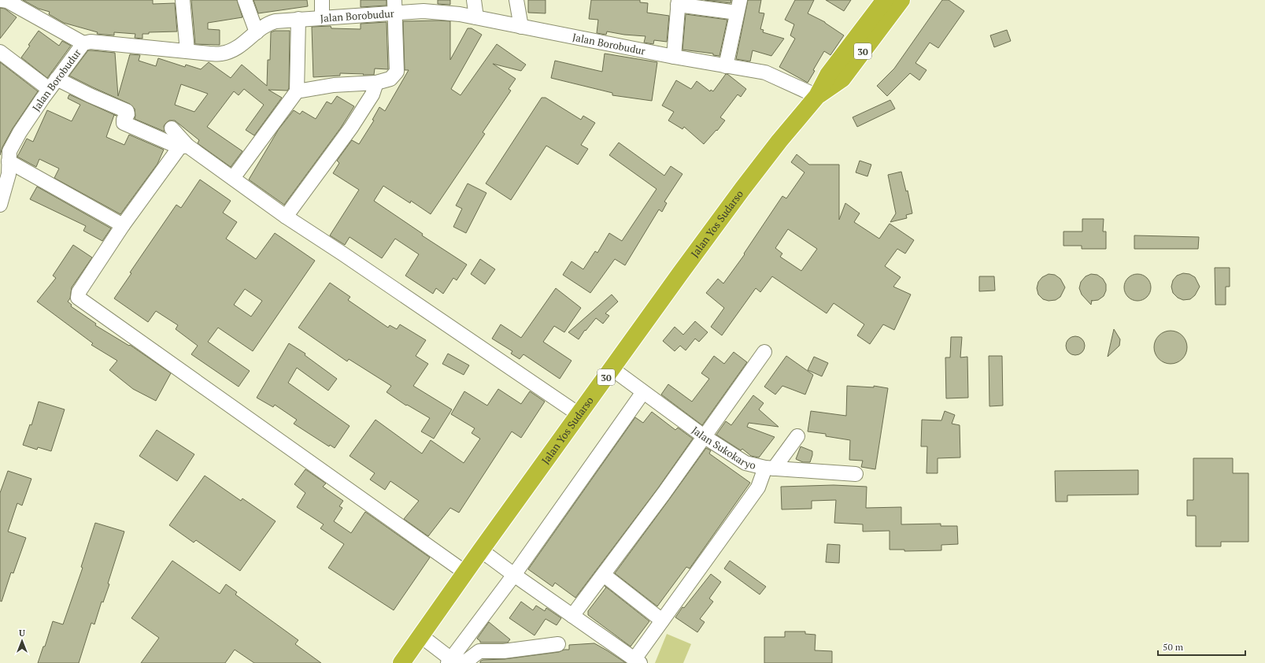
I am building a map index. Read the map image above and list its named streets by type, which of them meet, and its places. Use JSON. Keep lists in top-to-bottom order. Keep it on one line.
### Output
{"streets":{"highway":["30","Jalan Yos Sudarso"],"street":["Jalan Borobudur","Jalan Sukokaryo"]},"crossings":[["Jalan Borobudur","Jalan Yos Sudarso"],["Jalan Yos Sudarso","Jalan Sukokaryo"]],"scale_bar":"50 m","north":"top"}
